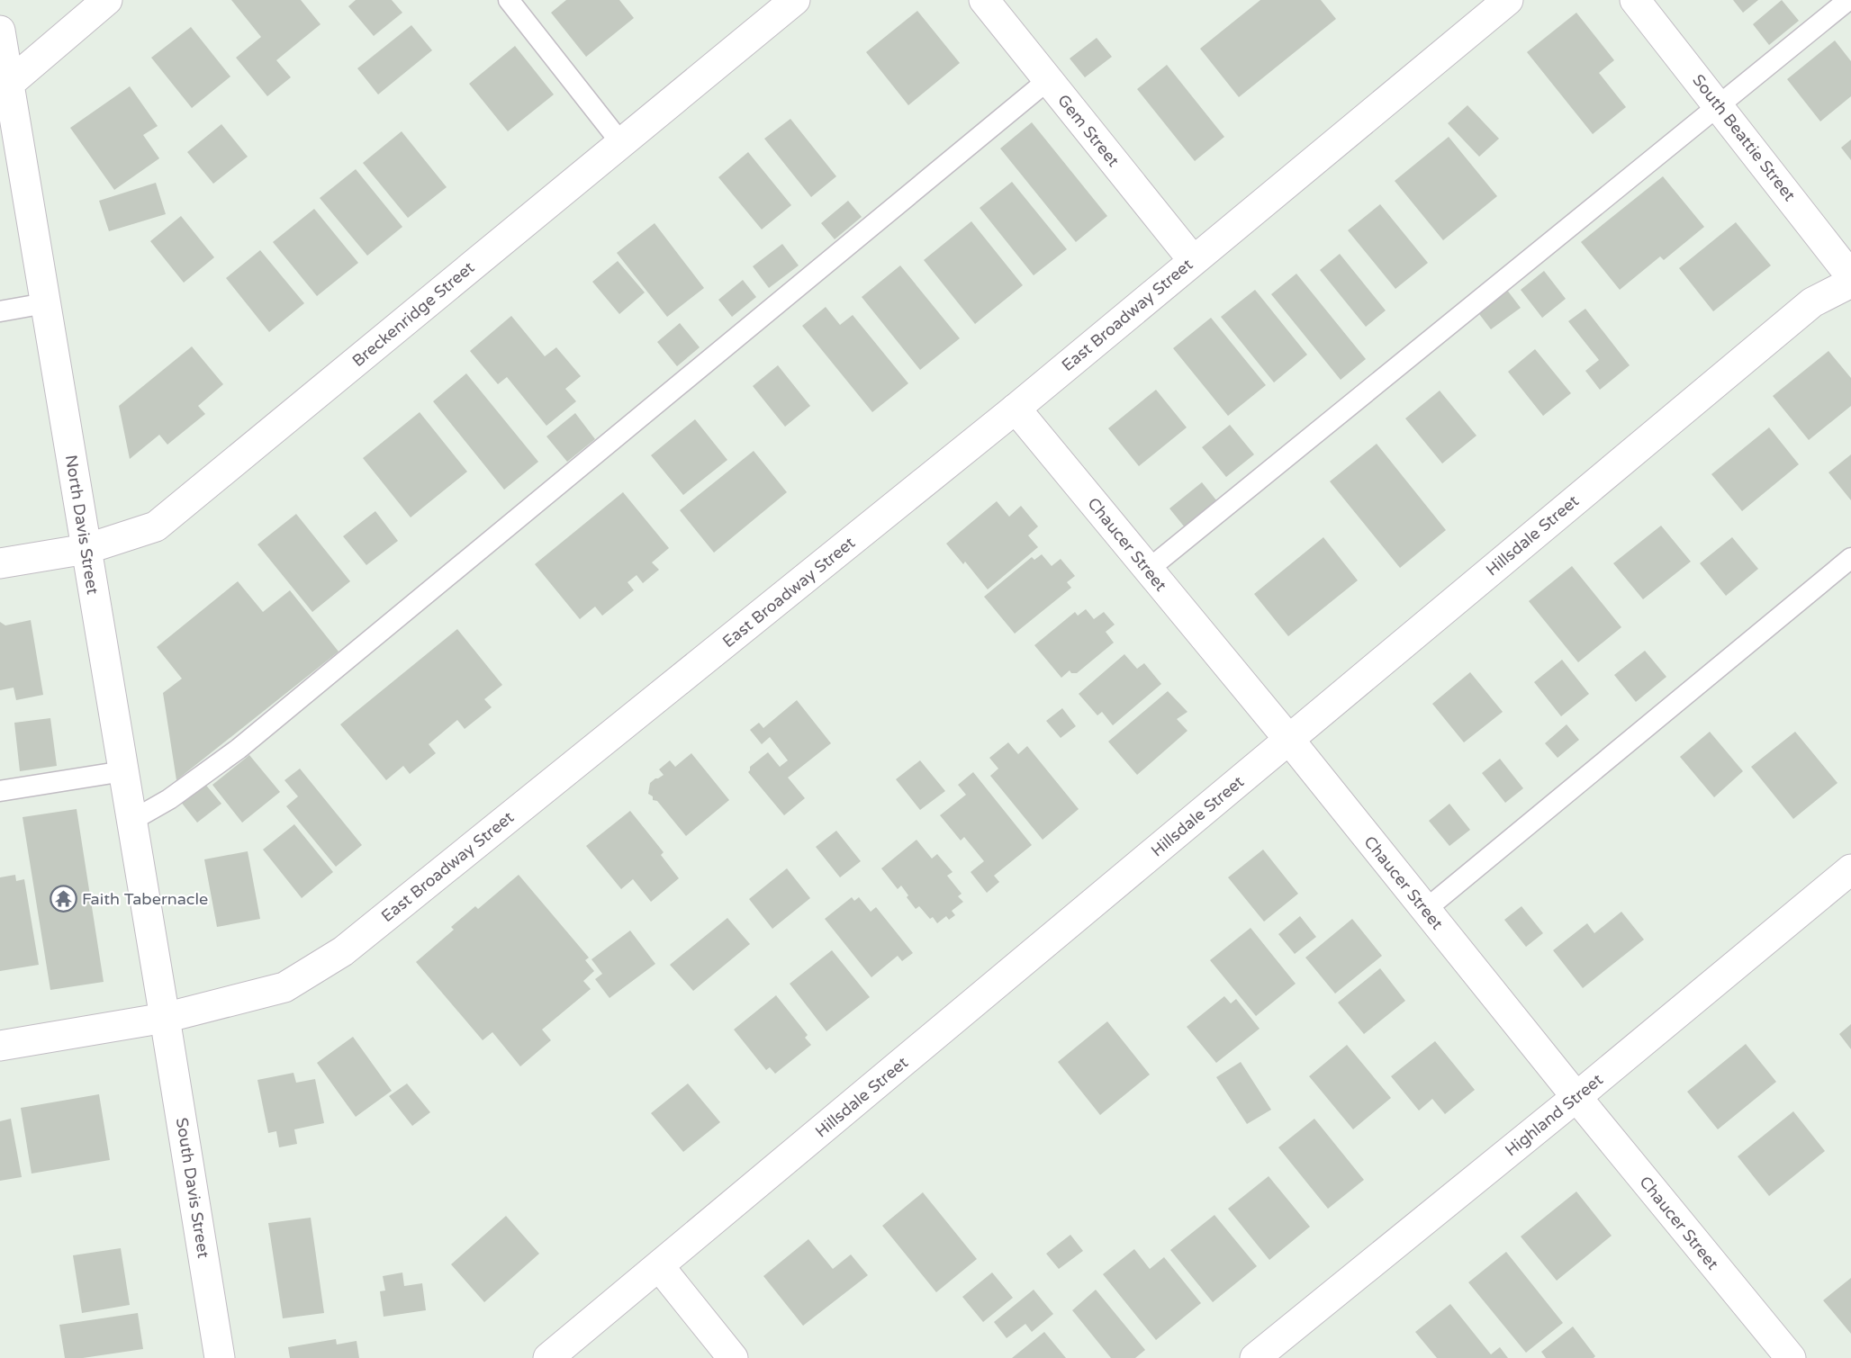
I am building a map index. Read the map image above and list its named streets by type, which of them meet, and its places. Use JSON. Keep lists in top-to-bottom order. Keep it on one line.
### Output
{"streets":{"street":["Gem Street","South Beattie Street","Breckenridge Street","East Broadway Street","North Davis Street","Hillsdale Street","Chaucer Street","Highland Street","South Davis Street"]},"crossings":[["Gem Street","East Broadway Street"],["Breckenridge Street","North Davis Street"],["East Broadway Street","North Davis Street"],["East Broadway Street","Chaucer Street"],["East Broadway Street","South Davis Street"],["North Davis Street","South Davis Street"],["Hillsdale Street","Chaucer Street"],["Chaucer Street","Highland Street"]],"places":{"temple":["Faith Tabernacle"]}}
